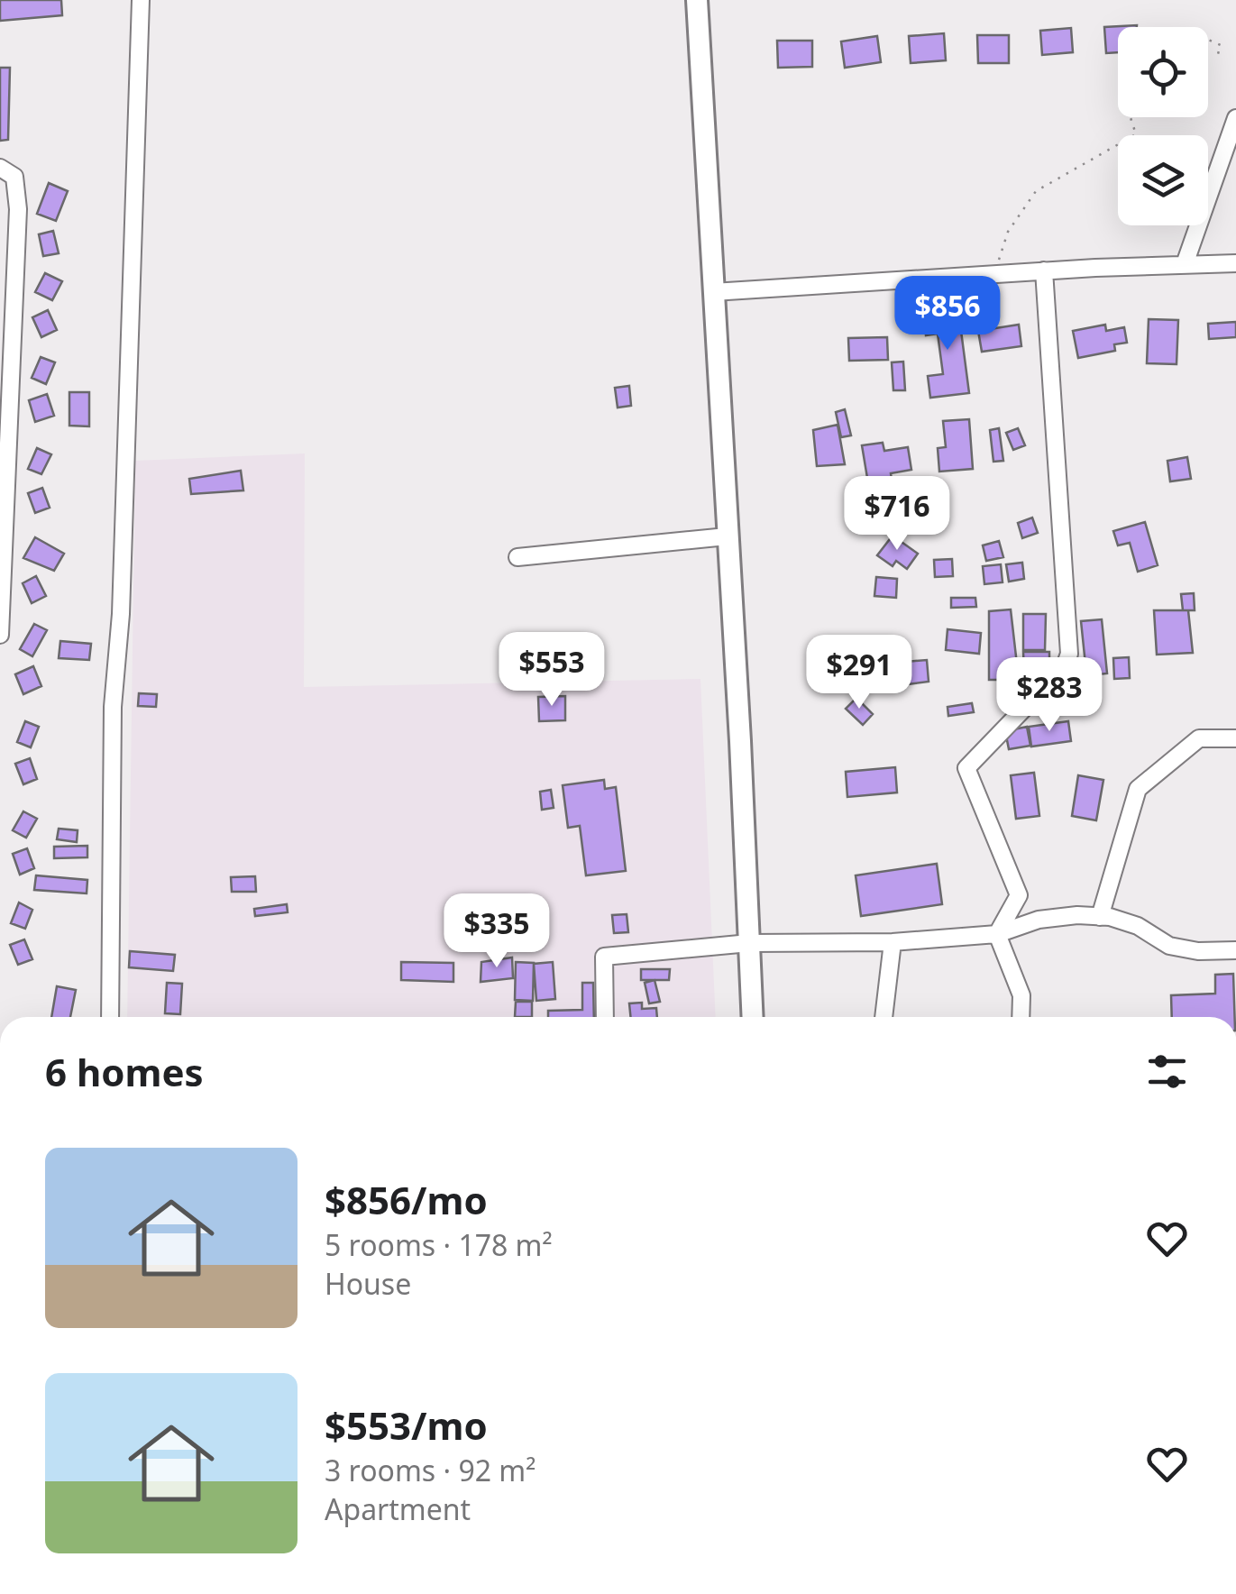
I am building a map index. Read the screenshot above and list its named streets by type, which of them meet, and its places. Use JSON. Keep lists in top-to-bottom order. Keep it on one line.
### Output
{"page":{"price":["$856","$716","$553","$291","$283","$335"],"heading":"6 homes","list":[{"name":"$856/mo","note":"5 rooms · 178 m² · House"},{"name":"$553/mo","note":"3 rooms · 92 m² · Apartment"}]}}
